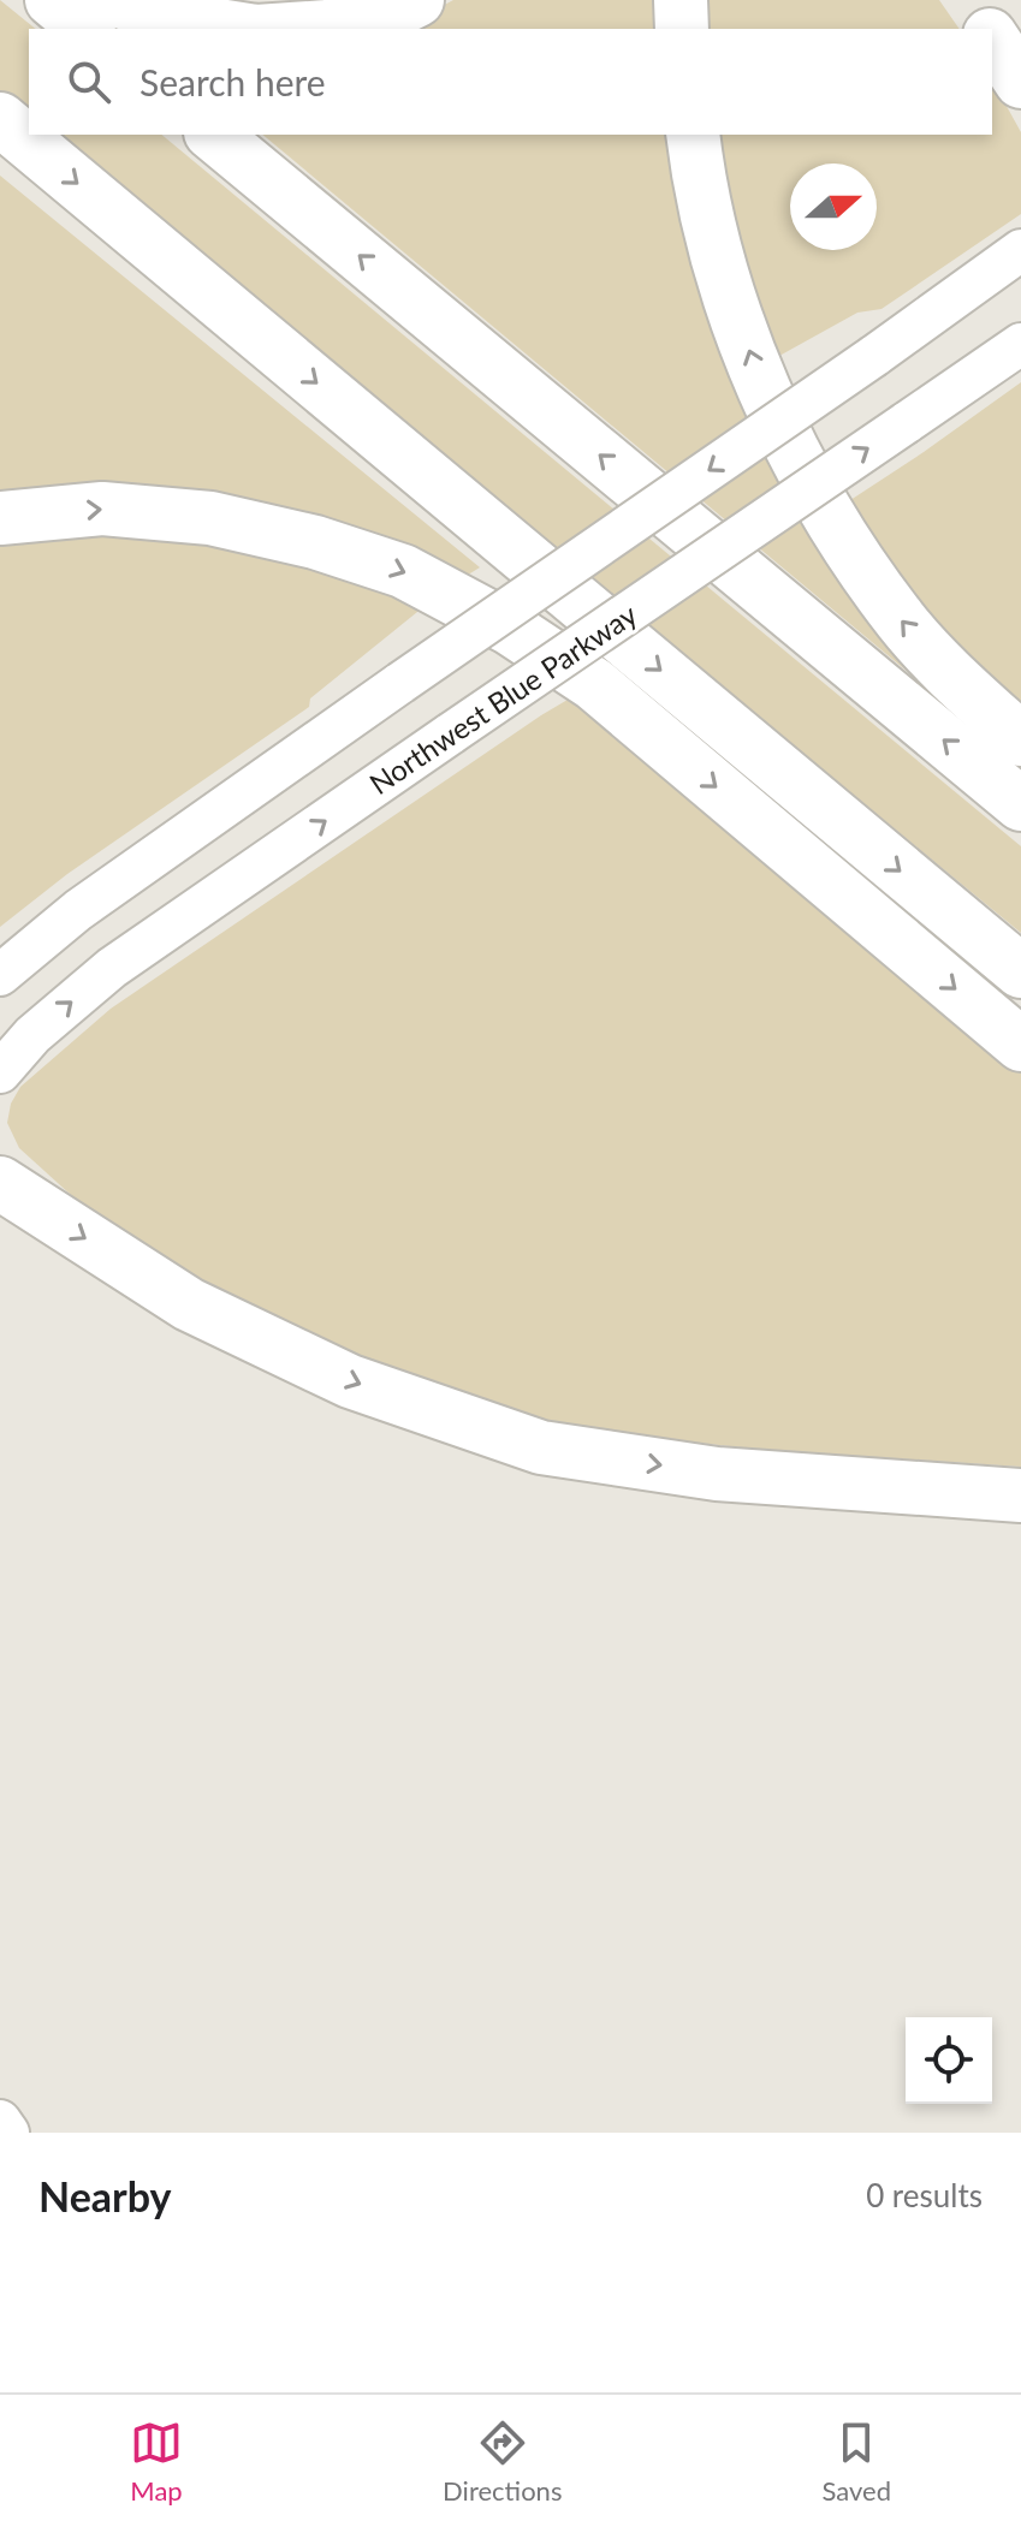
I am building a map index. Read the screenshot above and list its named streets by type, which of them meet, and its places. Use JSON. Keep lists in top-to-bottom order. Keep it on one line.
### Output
{"streets":{"street":["Northwest Blue Parkway"]},"north":"right","page":{"search":"Search here","heading":["Nearby","0 results"],"nav":["Map","Directions","Saved"]}}
